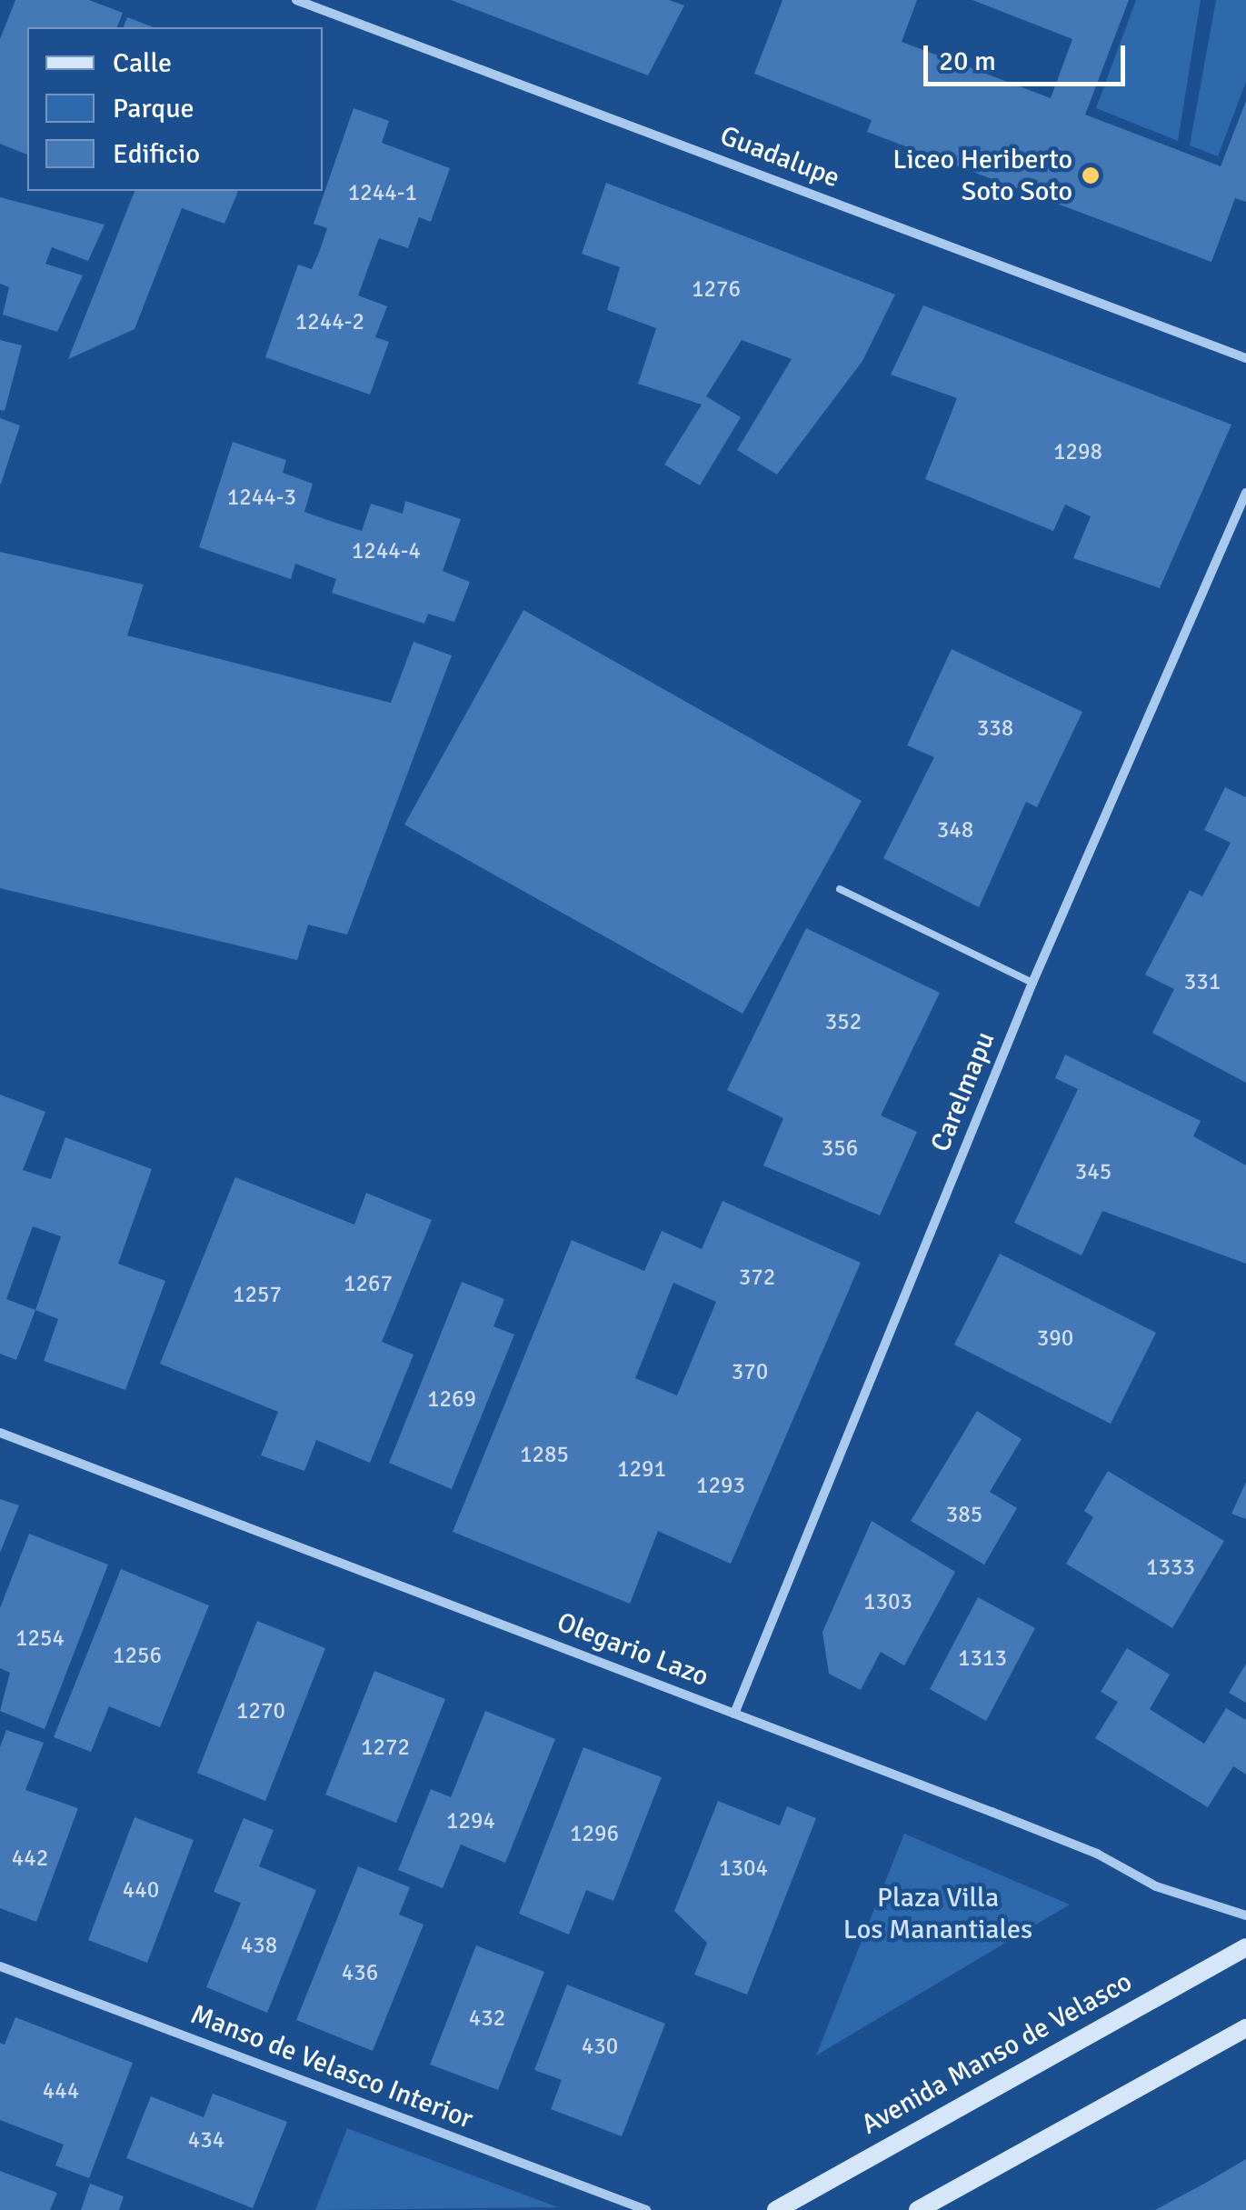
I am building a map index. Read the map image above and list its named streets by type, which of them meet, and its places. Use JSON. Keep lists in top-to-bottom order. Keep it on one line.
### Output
{"streets":{"main road":["Avenida Manso de Velasco"],"street":["Guadalupe","Carelmapu","Olegario Lazo","Manso de Velasco Interior"]},"crossings":[["Carelmapu","Olegario Lazo"]],"parks":["Plaza Villa Los Manantiales"],"places":["Liceo Heriberto Soto Soto"],"house_numbers":["1244-1","1276","1244-2","1298","1244-3","1244-4","338","348","331","352","356","345","372","1267","1257","390","370","1269","1285","1291","1293","385","1333","1303","1254","1256","1313","1270","1272","1294","1296","442","1304","440","438","436","432","430","444","434"],"legend":["Calle","Parque","Edificio"],"scale_bar":"20 m"}
